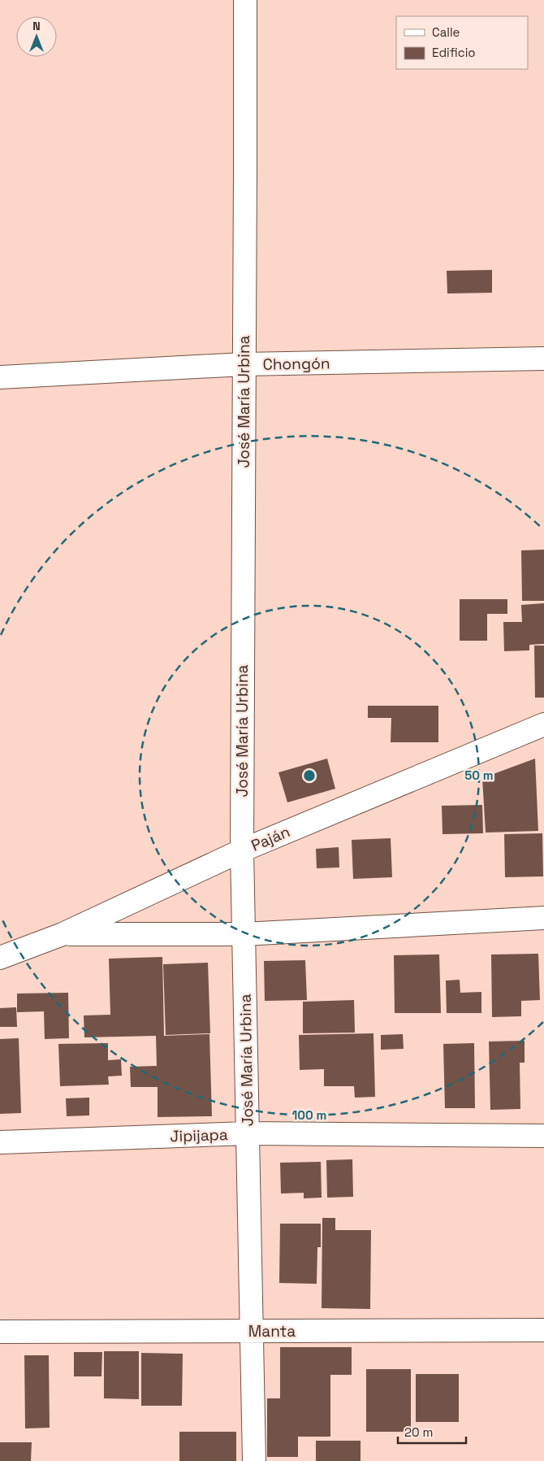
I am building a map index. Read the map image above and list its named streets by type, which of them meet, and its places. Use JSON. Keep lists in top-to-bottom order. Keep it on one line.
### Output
{"streets":{"street":["Chongón","José María Urbina","Paján","Jipijapa","Manta"]},"crossings":[["Chongón","José María Urbina"],["José María Urbina","Paján"],["José María Urbina","Jipijapa"],["José María Urbina","Manta"]],"legend":["Calle","Edificio"],"scale_bar":"20 m","north":"top","rings":["50 m","100 m"]}
